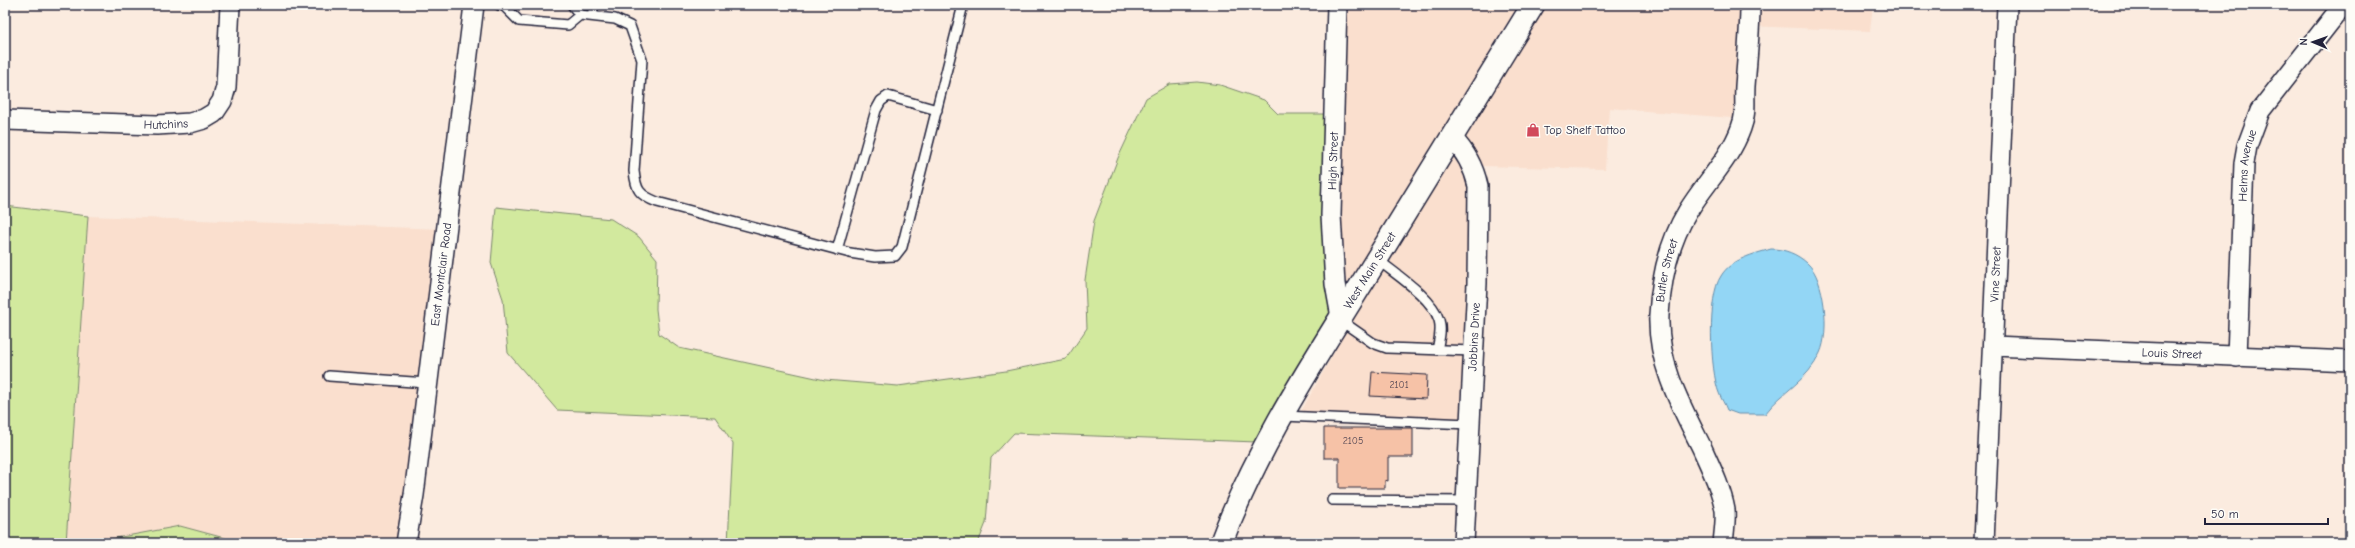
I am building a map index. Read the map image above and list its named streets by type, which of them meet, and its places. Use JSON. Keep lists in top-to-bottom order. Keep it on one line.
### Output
{"streets":{"main road":["West Main Street"],"street":["Hutchins","High Street","Helms Avenue","Butler Street","East Montclair Road","Vine Street","Jobbins Drive","Louis Street"]},"crossings":[["High Street","West Main Street"],["Helms Avenue","Louis Street"],["West Main Street","Jobbins Drive"],["Vine Street","Louis Street"]],"places":{"shop":["Top Shelf Tattoo"]},"house_numbers":["2101","2105"],"scale_bar":"50 m","north":"left"}
